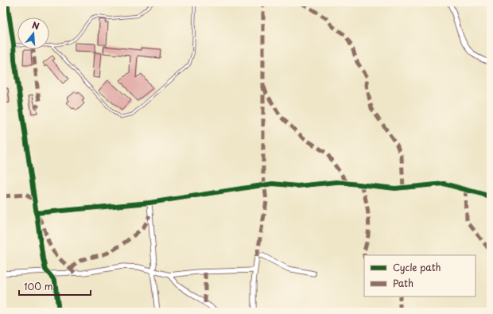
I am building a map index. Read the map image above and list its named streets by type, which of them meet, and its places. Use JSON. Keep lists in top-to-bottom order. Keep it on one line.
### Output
{"legend":["Cycle path","Path"],"scale_bar":"100 m","north":"top"}
